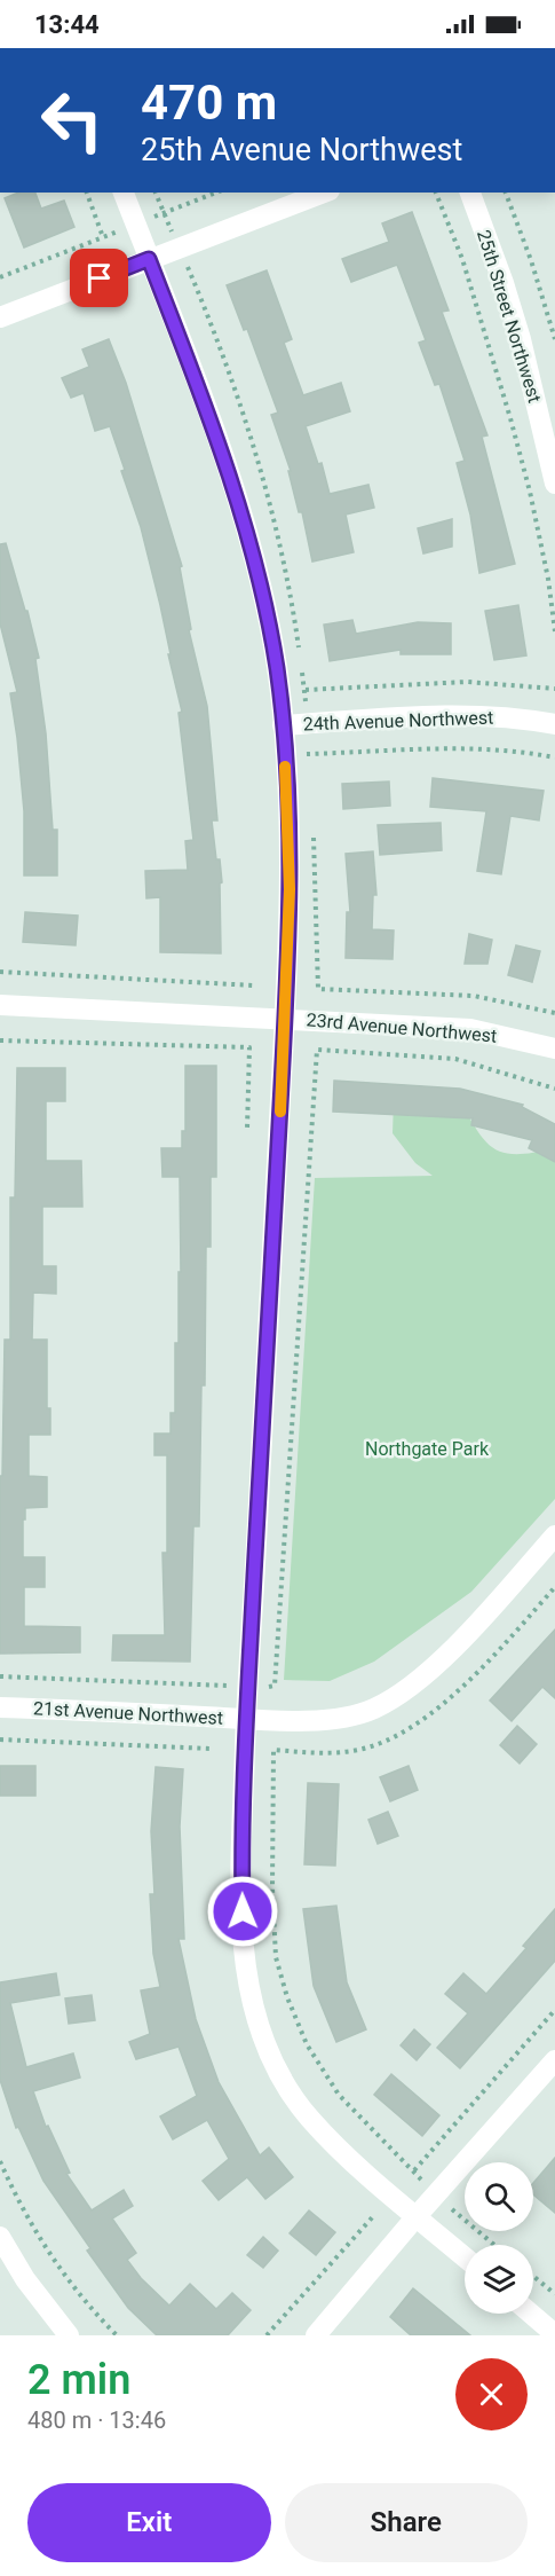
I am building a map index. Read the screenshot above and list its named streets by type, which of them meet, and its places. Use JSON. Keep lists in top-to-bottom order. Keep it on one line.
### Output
{"streets":{"street":["25th Street Northwest","24th Avenue Northwest","23rd Avenue Northwest","21st Avenue Northwest"]},"parks":["Northgate Park"],"page":{"status":"13:44","turn":["470 m","25th Avenue Northwest"],"heading":["2 min","480 m · 13:46"],"buttons":["Exit","Share"]}}
